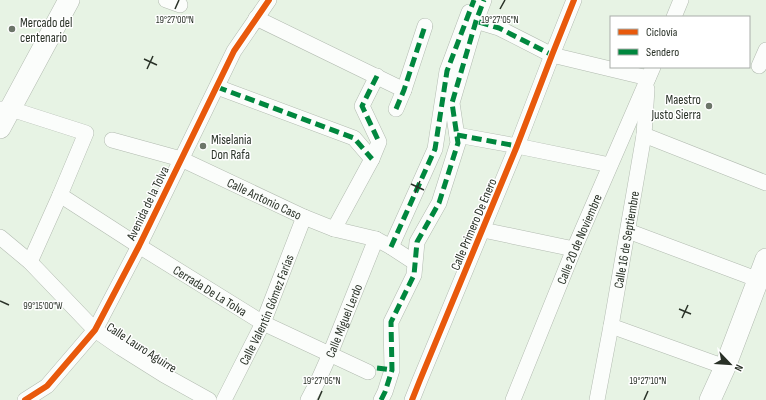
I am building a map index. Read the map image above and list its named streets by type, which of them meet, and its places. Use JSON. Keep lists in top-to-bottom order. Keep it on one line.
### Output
{"streets":{"street":["Calle Antonio Caso","Avenida de la Tolva","Calle Primero De Enero","Calle 20 de Noviembre","Calle 16 de Septiembre","Cerrada De La Tolva","Calle Valentín Gómez Farías","Calle Miguel Lerdo","Calle Lauro Aguirre"]},"crossings":[["Calle Antonio Caso","Avenida de la Tolva"],["Calle Antonio Caso","Calle Valentín Gómez Farías"],["Calle Antonio Caso","Calle Miguel Lerdo"],["Avenida de la Tolva","Cerrada De La Tolva"],["Avenida de la Tolva","Calle Lauro Aguirre"],["Calle 20 de Noviembre","Calle 16 de Septiembre"],["Cerrada De La Tolva","Calle Valentín Gómez Farías"],["Cerrada De La Tolva","Calle Miguel Lerdo"]],"places":["Mercado del centenario","Maestro Justo Sierra","Miselania Don Rafa"],"legend":["Ciclovía","Sendero"],"north":"bottom right","coordinates":["19°27'00\"N","19°27'05\"N","99°15'00\"W","19°27'10\"N"]}
